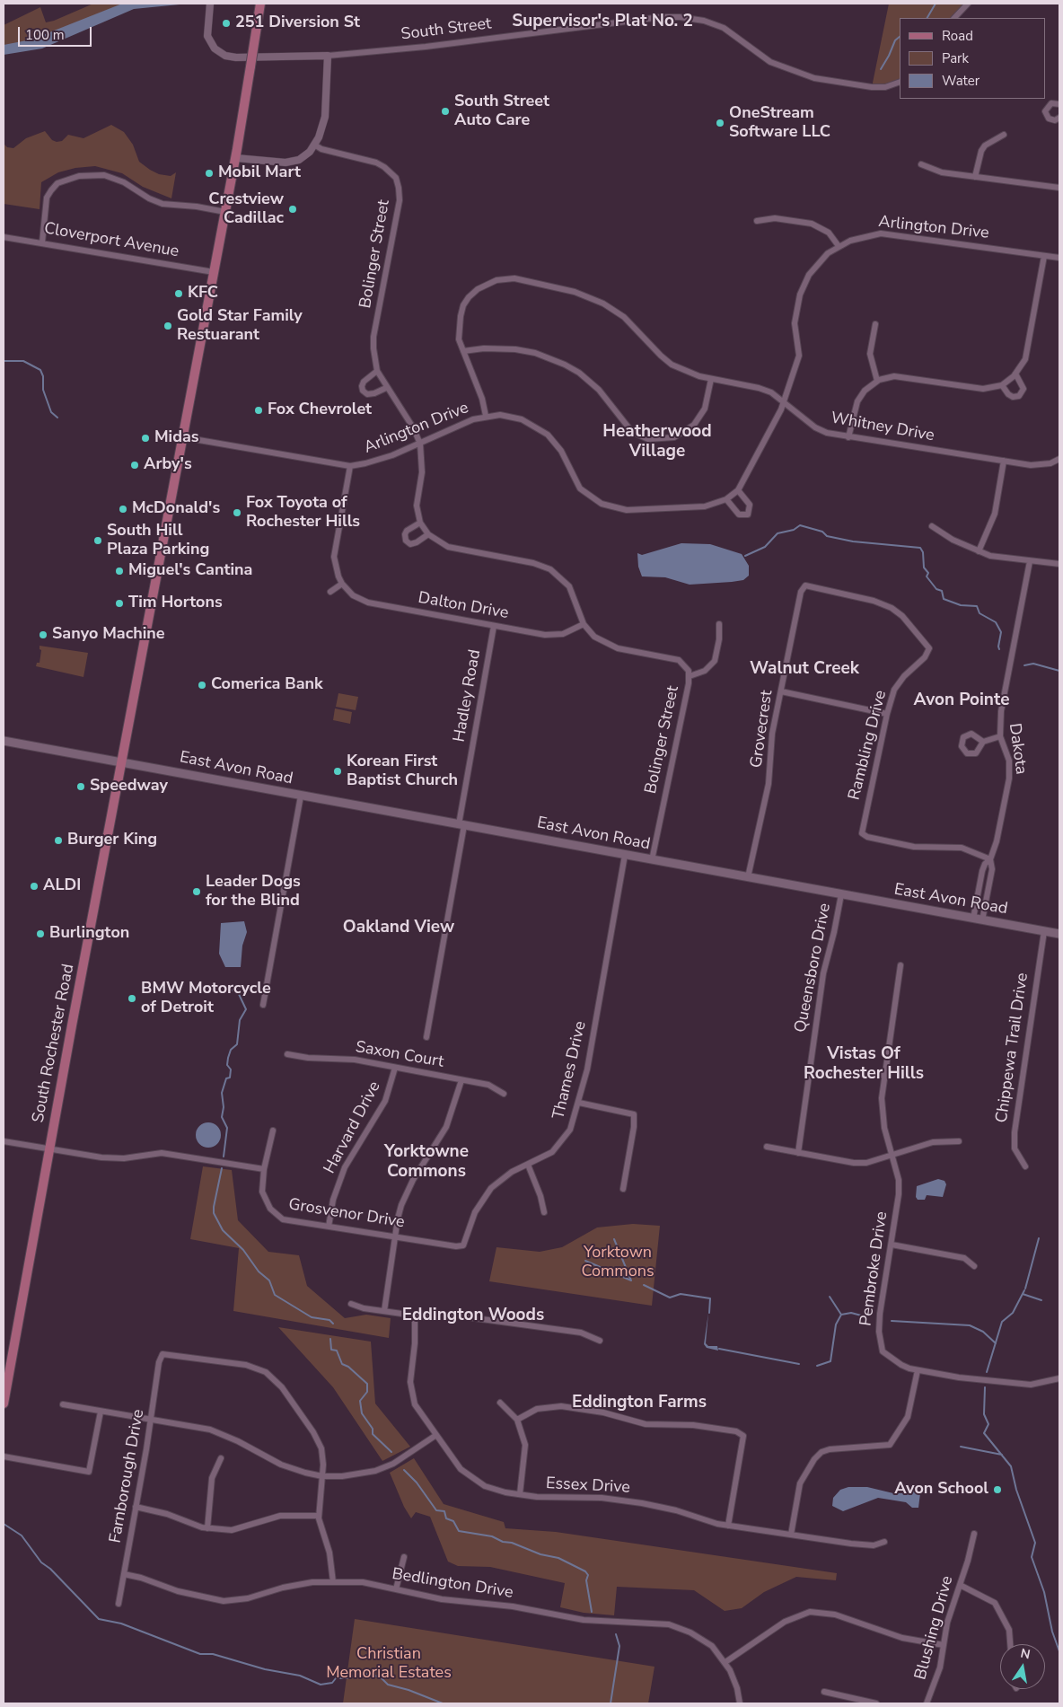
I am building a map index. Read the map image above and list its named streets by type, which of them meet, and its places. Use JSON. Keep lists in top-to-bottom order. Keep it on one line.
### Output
{"streets":{"main road":["East Avon Road","South Rochester Road"],"street":["South Street","Arlington Drive","Cloverport Avenue","Bolinger Street","Whitney Drive","Dalton Drive","Hadley Road","Grovecrest","Rambling Drive","Dakota","Queensboro Drive","Chippewa Trail Drive","Saxon Court","Thames Drive","Harvard Drive","Grosvenor Drive","Pembroke Drive","Farnborough Drive","Essex Drive","Bedlington Drive","Blushing Drive"]},"crossings":[["Arlington Drive","Bolinger Street"],["Arlington Drive","Whitney Drive"],["Arlington Drive","Dalton Drive"],["Arlington Drive","South Rochester Road"],["Cloverport Avenue","South Rochester Road"],["Bolinger Street","Dalton Drive"],["Bolinger Street","East Avon Road"],["Dalton Drive","Hadley Road"],["Hadley Road","East Avon Road"],["Grovecrest","Rambling Drive"],["Grovecrest","East Avon Road"],["Rambling Drive","Dakota"],["Dakota","East Avon Road"],["East Avon Road","Queensboro Drive"],["East Avon Road","South Rochester Road"],["East Avon Road","Chippewa Trail Drive"],["East Avon Road","Thames Drive"],["Saxon Court","Harvard Drive"],["Thames Drive","Grosvenor Drive"],["Harvard Drive","Grosvenor Drive"],["Farnborough Drive","Bedlington Drive"]],"districts":["Supervisor's Plat No. 2","Heatherwood Village","Walnut Creek","Avon Pointe","Oakland View","Vistas Of Rochester Hills","Yorktowne Commons","Eddington Woods","Eddington Farms"],"parks":["Yorktown Commons","Christian Memorial Estates"],"places":["251 Diversion St","South Street Auto Care","OneStream Software LLC","Mobil Mart","Crestview Cadillac","KFC","Gold Star Family Restuarant","Fox Chevrolet","Midas","Arby's","McDonald's","Fox Toyota of Rochester Hills","South Hill Plaza Parking","Miguel's Cantina","Tim Hortons","Sanyo Machine","Comerica Bank","Korean First Baptist Church","Speedway","Burger King","ALDI","Leader Dogs for the Blind","Burlington","BMW Motorcycle of Detroit","Avon School"],"legend":["Road","Park","Water"],"scale_bar":"100 m","north":"top"}
